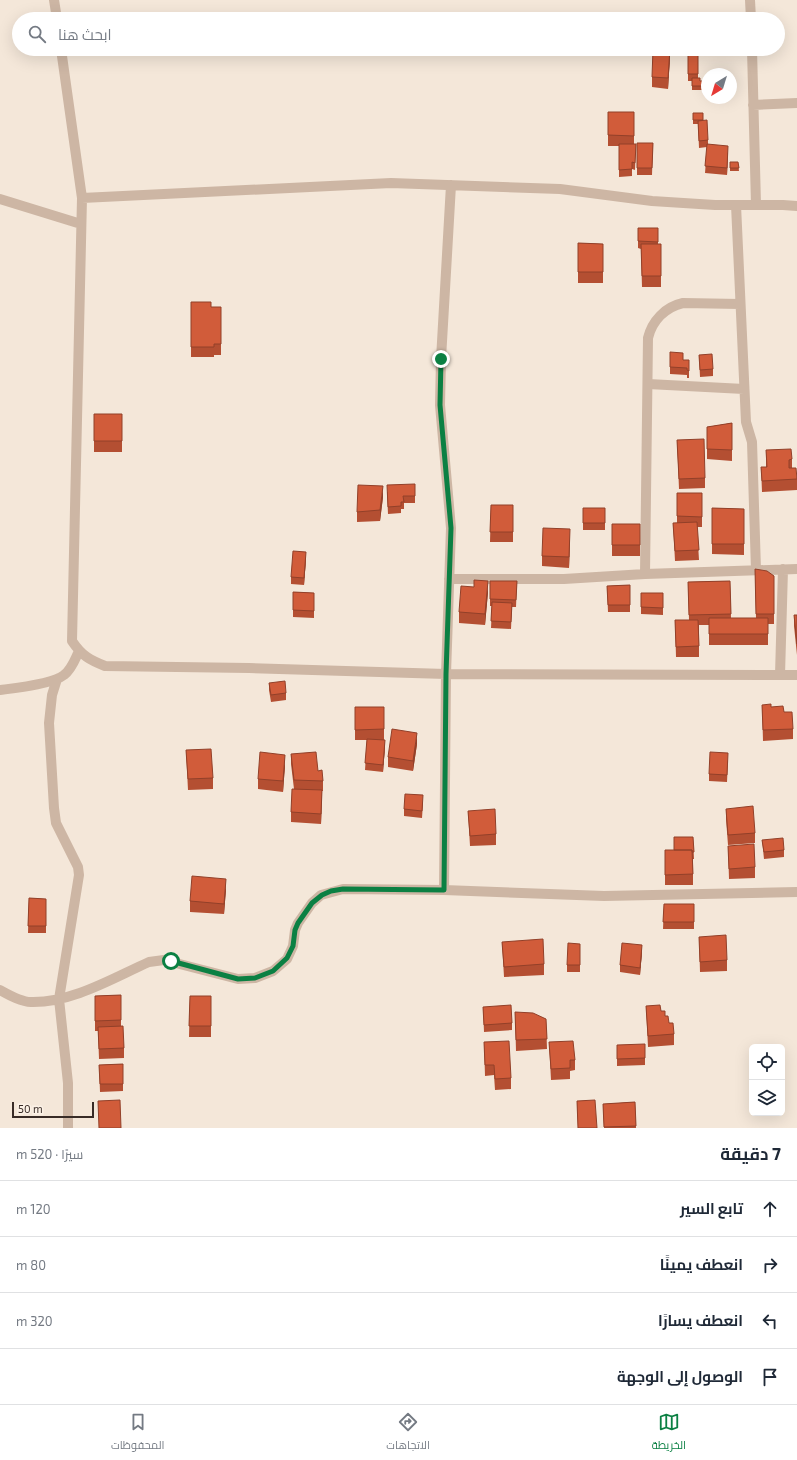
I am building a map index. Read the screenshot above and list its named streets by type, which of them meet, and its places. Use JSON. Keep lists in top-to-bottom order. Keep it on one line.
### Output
{"scale_bar":"50 m","north":"bottom left","page":{"search":"ابحث هنا","scale":"50 m","heading":["7 دقيقة","سيرًا · 520 m"],"list":[["تابع السير","120 m"],["انعطف يمينًا","80 m"],["انعطف يسارًا","320 m"],"الوصول إلى الوجهة"],"nav":["الخريطة","الاتجاهات","المحفوظات"]}}
